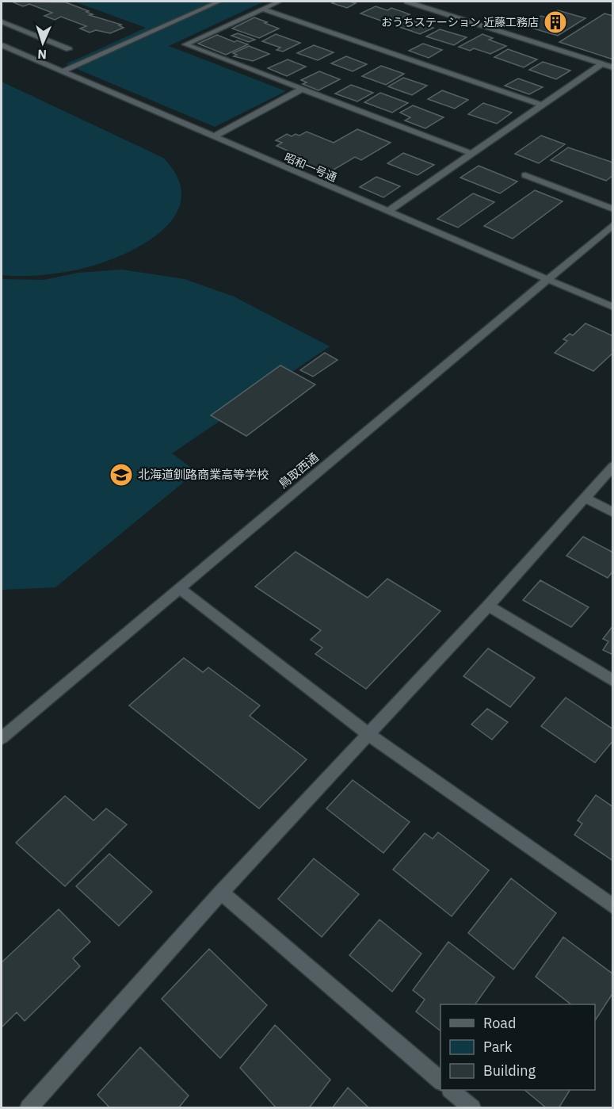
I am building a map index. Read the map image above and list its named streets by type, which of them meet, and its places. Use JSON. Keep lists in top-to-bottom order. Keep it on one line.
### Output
{"streets":{"street":["昭和一号通","鳥取西通"]},"crossings":[["昭和一号通","鳥取西通"]],"places":{"building":["おうちステーション 近藤工務店"],"school or university":["北海道釧路商業高等学校"]},"legend":["Road","Park","Building"],"north":"bottom"}
